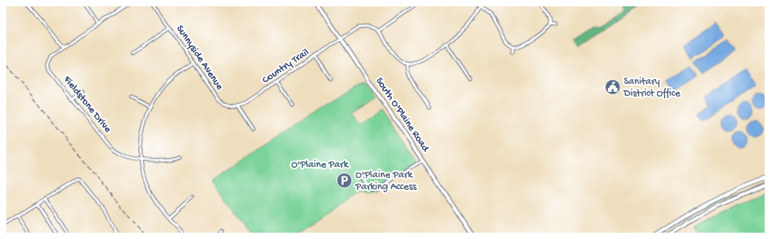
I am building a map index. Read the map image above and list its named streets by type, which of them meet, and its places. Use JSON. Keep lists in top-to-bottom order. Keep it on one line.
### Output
{"streets":{"main road":["South O'Plaine Road"],"street":["Sunnyside Avenue","Country Trail","Fieldstone Drive"]},"crossings":[["Sunnyside Avenue","Country Trail"],["Country Trail","South O'Plaine Road"]],"parks":["O'Plaine Park"],"places":{"public building":["Sanitary District Office"],"parking":["O'Plaine Park Parking Access"]}}
